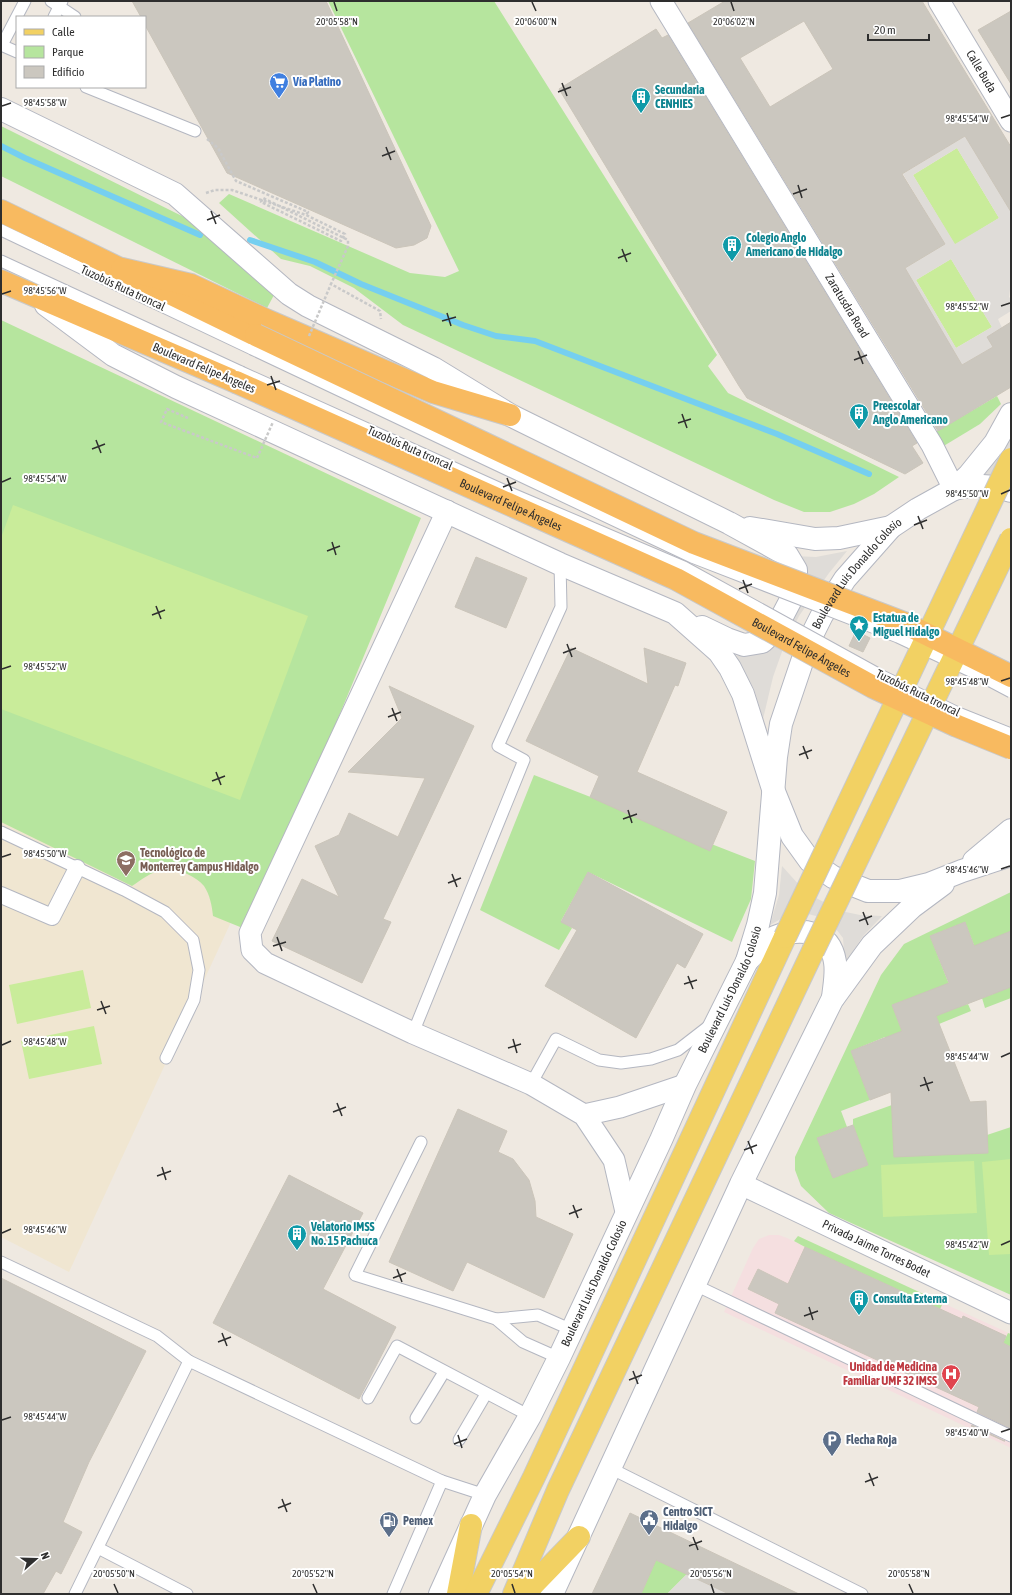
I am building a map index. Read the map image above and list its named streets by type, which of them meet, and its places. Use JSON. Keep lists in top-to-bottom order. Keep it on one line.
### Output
{"streets":{"highway":["Boulevard Felipe Ángeles"],"main road":["Boulevard Luis Donaldo Colosio"],"street":["Calle Buda","Zaratusdra Road","Privada Jaime Torres Bodet"],"lane":["Tuzobús Ruta troncal"]},"crossings":[["Tuzobús Ruta troncal","Boulevard Felipe Ángeles"],["Zaratusdra Road","Boulevard Luis Donaldo Colosio"]],"places":{"supermarket":["Vía Platino"],"building":["Secundaria CENHIES","Colegio Anglo Americano de Hidalgo","Preescolar Anglo Americano","Velatorio IMSS No. 15 Pachuca","Consulta Externa"],"place":["Estatua de Miguel Hidalgo"],"school or university":["Tecnológico de Monterrey Campus Hidalgo"],"hospital":["Unidad de Medicina Familiar UMF 32 IMSS"],"parking":["Flecha Roja"],"public building":["Centro SICT Hidalgo"],"fuel station":["Pemex"]},"legend":["Calle","Parque","Edificio"],"scale_bar":"20 m","north":"right","coordinates":["20°05'58\"N","20°06'00\"N","20°06'02\"N","98°45'58\"W","98°45'54\"W","98°45'56\"W","98°45'52\"W","98°45'50\"W","98°45'48\"W","98°45'46\"W","98°45'44\"W","98°45'42\"W","98°45'40\"W","20°05'50\"N","20°05'52\"N","20°05'54\"N","20°05'56\"N"]}
